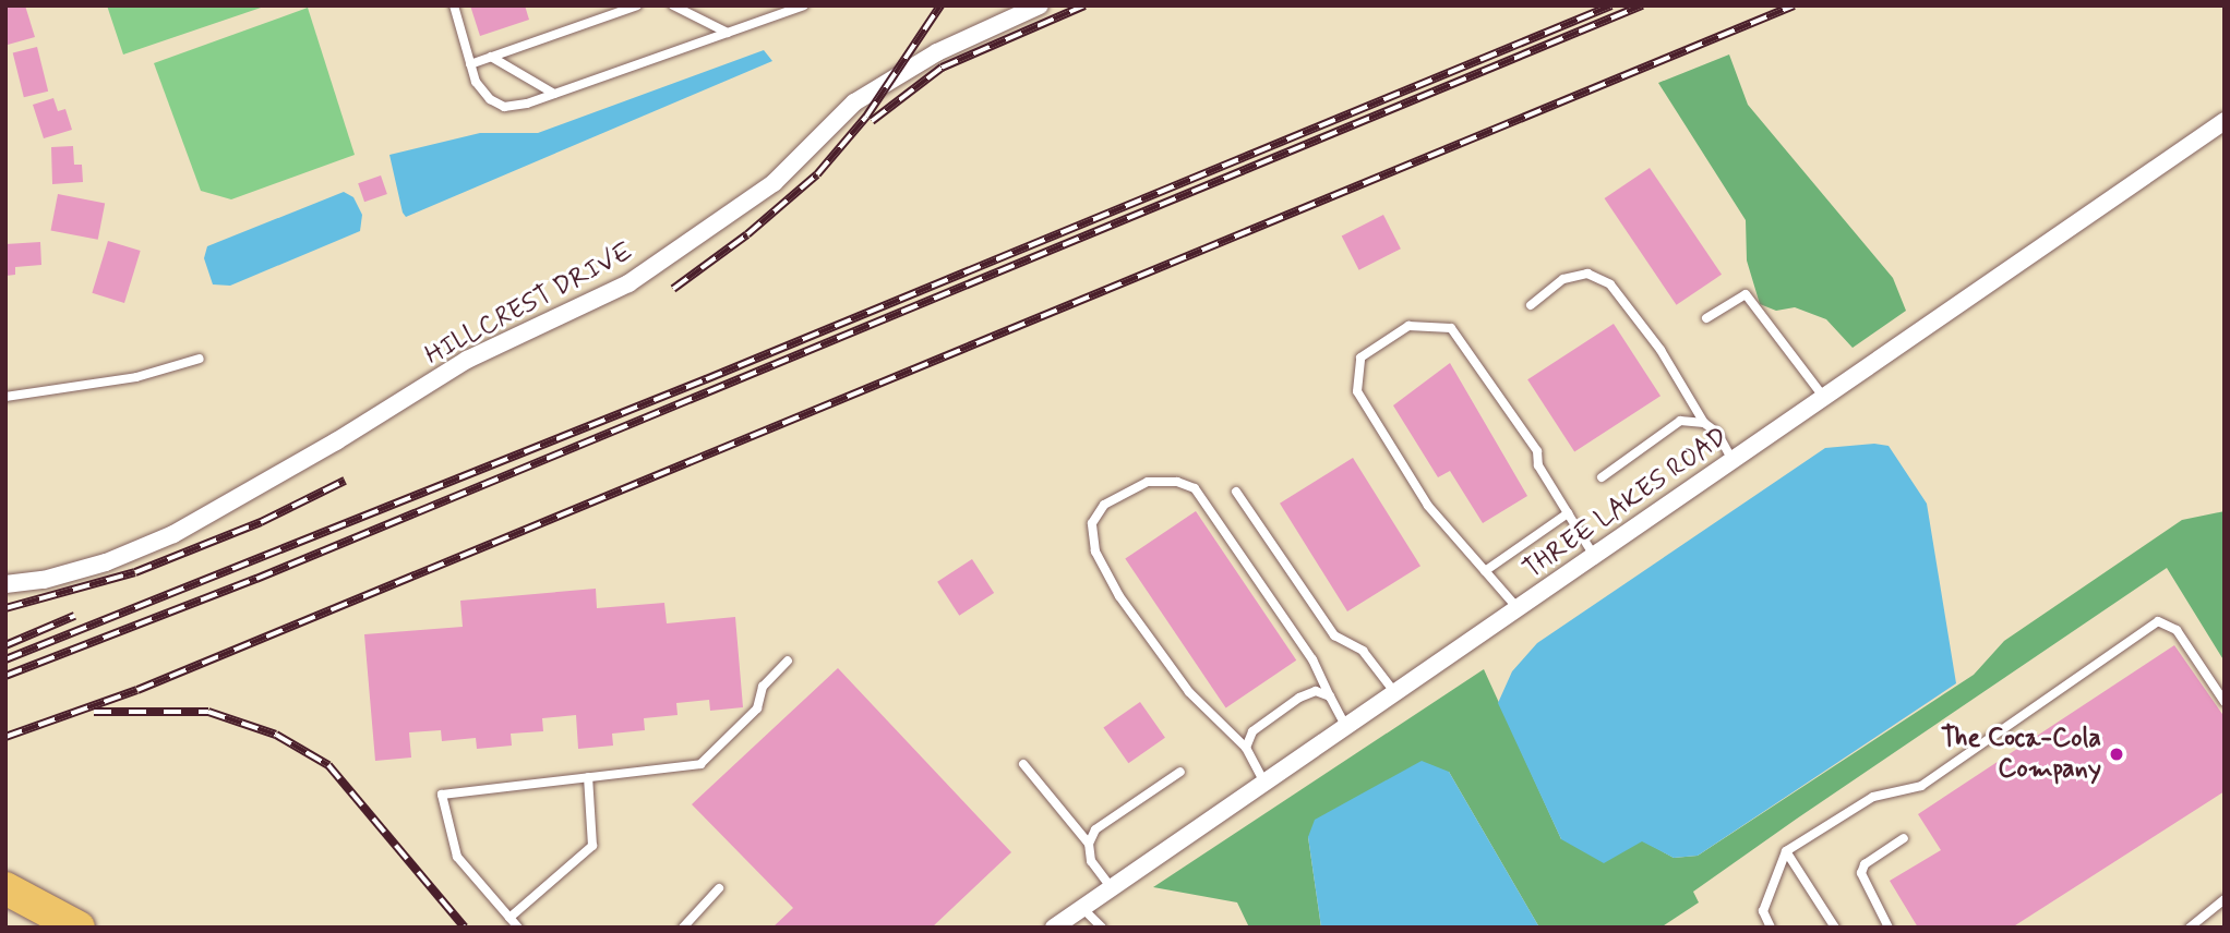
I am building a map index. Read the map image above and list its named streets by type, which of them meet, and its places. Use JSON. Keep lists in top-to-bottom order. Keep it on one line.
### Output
{"streets":{"street":["HILLCREST DRIVE","THREE LAKES ROAD"]},"places":["The Coca-Cola Company"]}
